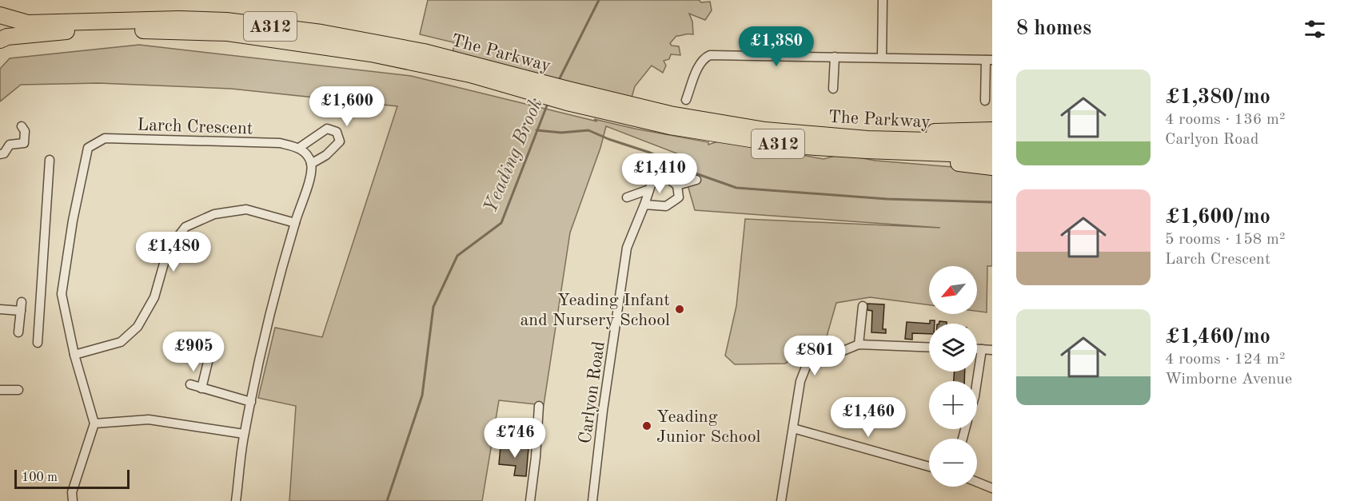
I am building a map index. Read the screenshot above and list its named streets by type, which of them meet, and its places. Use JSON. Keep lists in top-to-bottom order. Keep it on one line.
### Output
{"streets":{"highway":["A312","The Parkway"],"street":["Larch Crescent","Carlyon Road"]},"crossings":[["A312","The Parkway"]],"water":["Yeading Brook"],"places":["Yeading Infant and Nursery School","Yeading Junior School"],"scale_bar":"100 m","north":"bottom left","page":{"heading":"8 homes","price":["£1,380","£1,600","£1,410","£1,480","£905","£801","£1,460","£746"],"list":[{"name":"£1,380/mo","note":"4 rooms · 136 m² · Carlyon Road"},{"name":"£1,600/mo","note":"5 rooms · 158 m² · Larch Crescent"},{"name":"£1,460/mo","note":"4 rooms · 124 m² · Wimborne Avenue"}],"map_buttons":["+","−"],"scale":"100 m"}}
